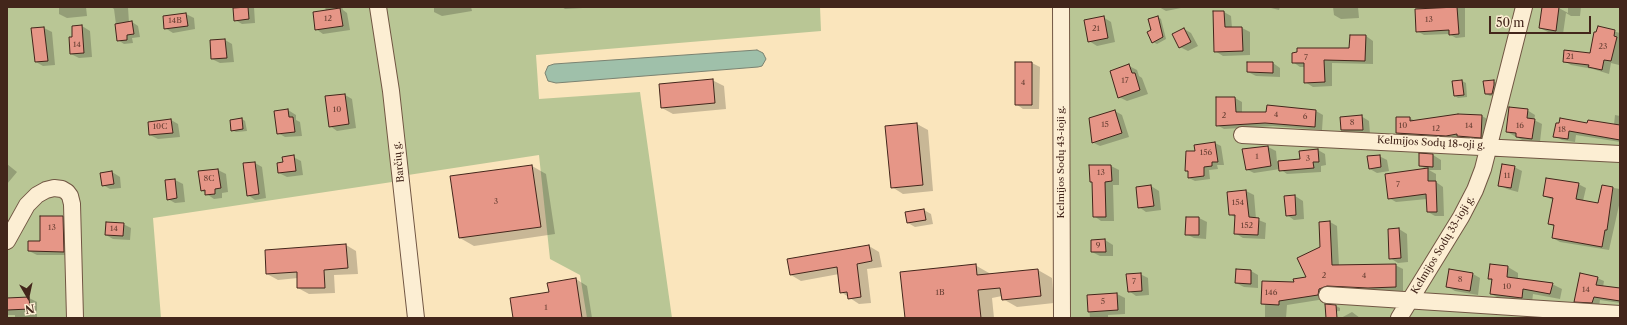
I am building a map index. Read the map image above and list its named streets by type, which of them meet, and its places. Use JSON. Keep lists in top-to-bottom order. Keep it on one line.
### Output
{"streets":{"street":["Kelmijos Sodų 18-oji g.","Barčių g.","Kelmijos Sodų 43-ioji g.","Kelmijos Sodų 33-ioji g."]},"crossings":[["Kelmijos Sodų 18-oji g.","Kelmijos Sodų 33-ioji g."]],"house_numbers":["12","13","14B","21","14","23","21","7","17","4","10","4","2","6","8","15","10","14","16","10C","12","18","156","1","3","13","11","8C","7","3","154","152","13","14","9","2","4","8","7","10","14","1B","146","5","1"],"scale_bar":"50 m","north":"bottom"}
